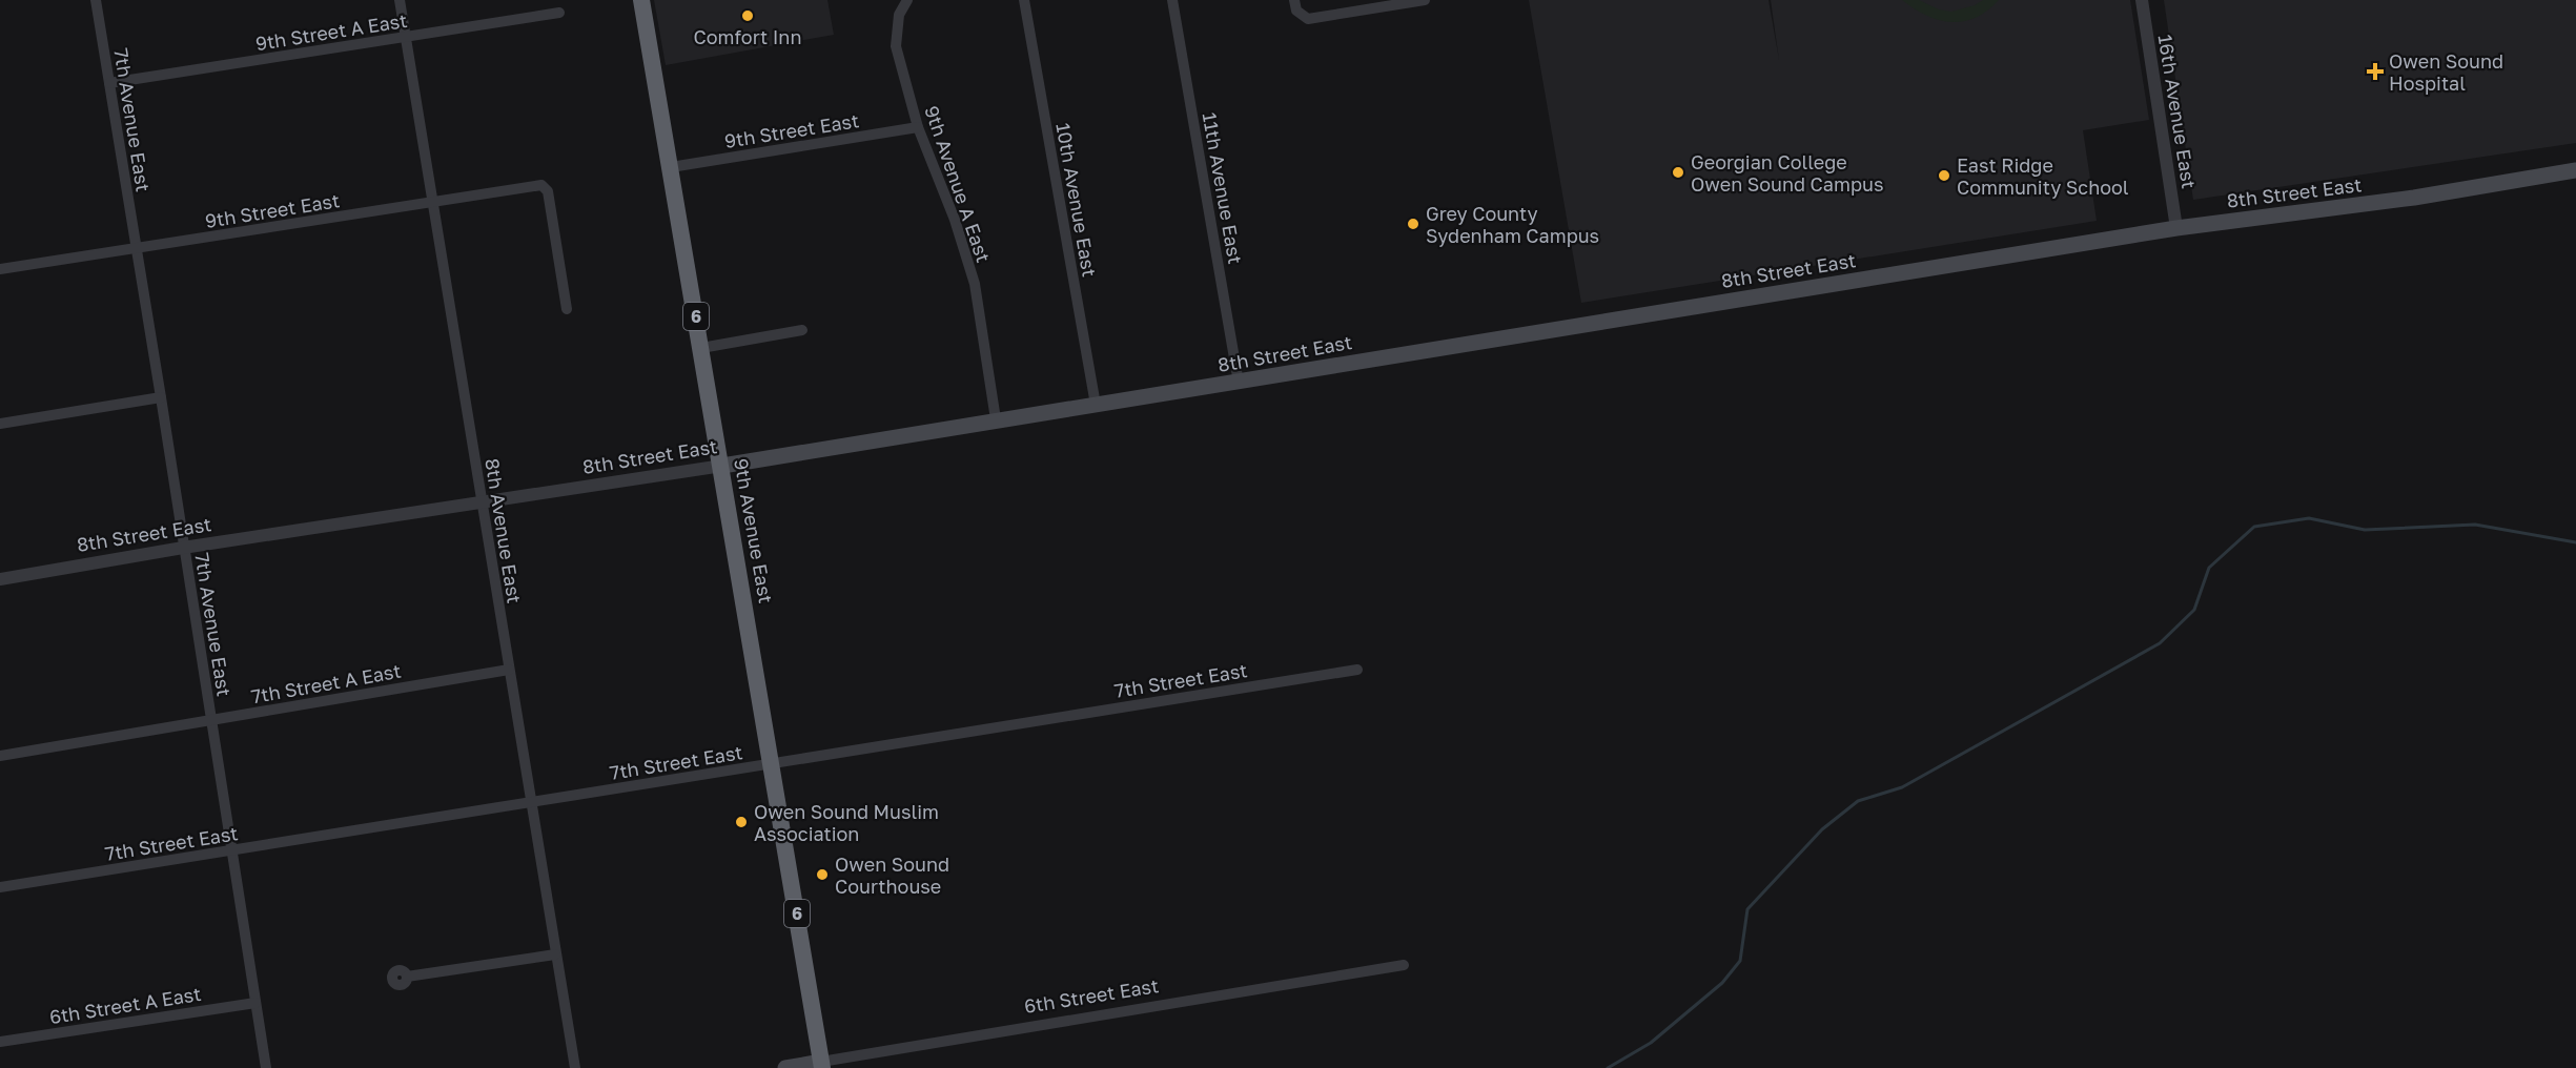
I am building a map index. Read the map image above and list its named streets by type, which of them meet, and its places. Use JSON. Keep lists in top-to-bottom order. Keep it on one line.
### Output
{"streets":{"highway":["6","9th Avenue East"],"main road":["8th Street East","6th Street East"],"street":["9th Street A East","16th Avenue East","7th Avenue East","9th Street East","9th Avenue A East","11th Avenue East","10th Avenue East","8th Avenue East","7th Street East","7th Street A East","6th Street A East"]},"crossings":[["9th Street A East","7th Avenue East"],["9th Street A East","8th Avenue East"],["16th Avenue East","8th Street East"],["7th Avenue East","9th Street East"],["7th Avenue East","8th Street East"],["7th Avenue East","7th Street East"],["7th Avenue East","7th Street A East"],["7th Avenue East","6th Street A East"],["9th Street East","9th Avenue A East"],["9th Street East","8th Avenue East"],["9th Street East","9th Avenue East"],["9th Avenue A East","8th Street East"],["11th Avenue East","8th Street East"],["8th Street East","10th Avenue East"],["8th Street East","8th Avenue East"],["8th Street East","9th Avenue East"],["8th Avenue East","7th Street East"],["8th Avenue East","7th Street A East"],["9th Avenue East","7th Street East"],["9th Avenue East","6th Street East"]],"places":{"other":["Comfort Inn","Georgian College Owen Sound Campus","East Ridge Community School","Grey County Sydenham Campus","Owen Sound Muslim Association","Owen Sound Courthouse"],"health":["Owen Sound Hospital"]}}
